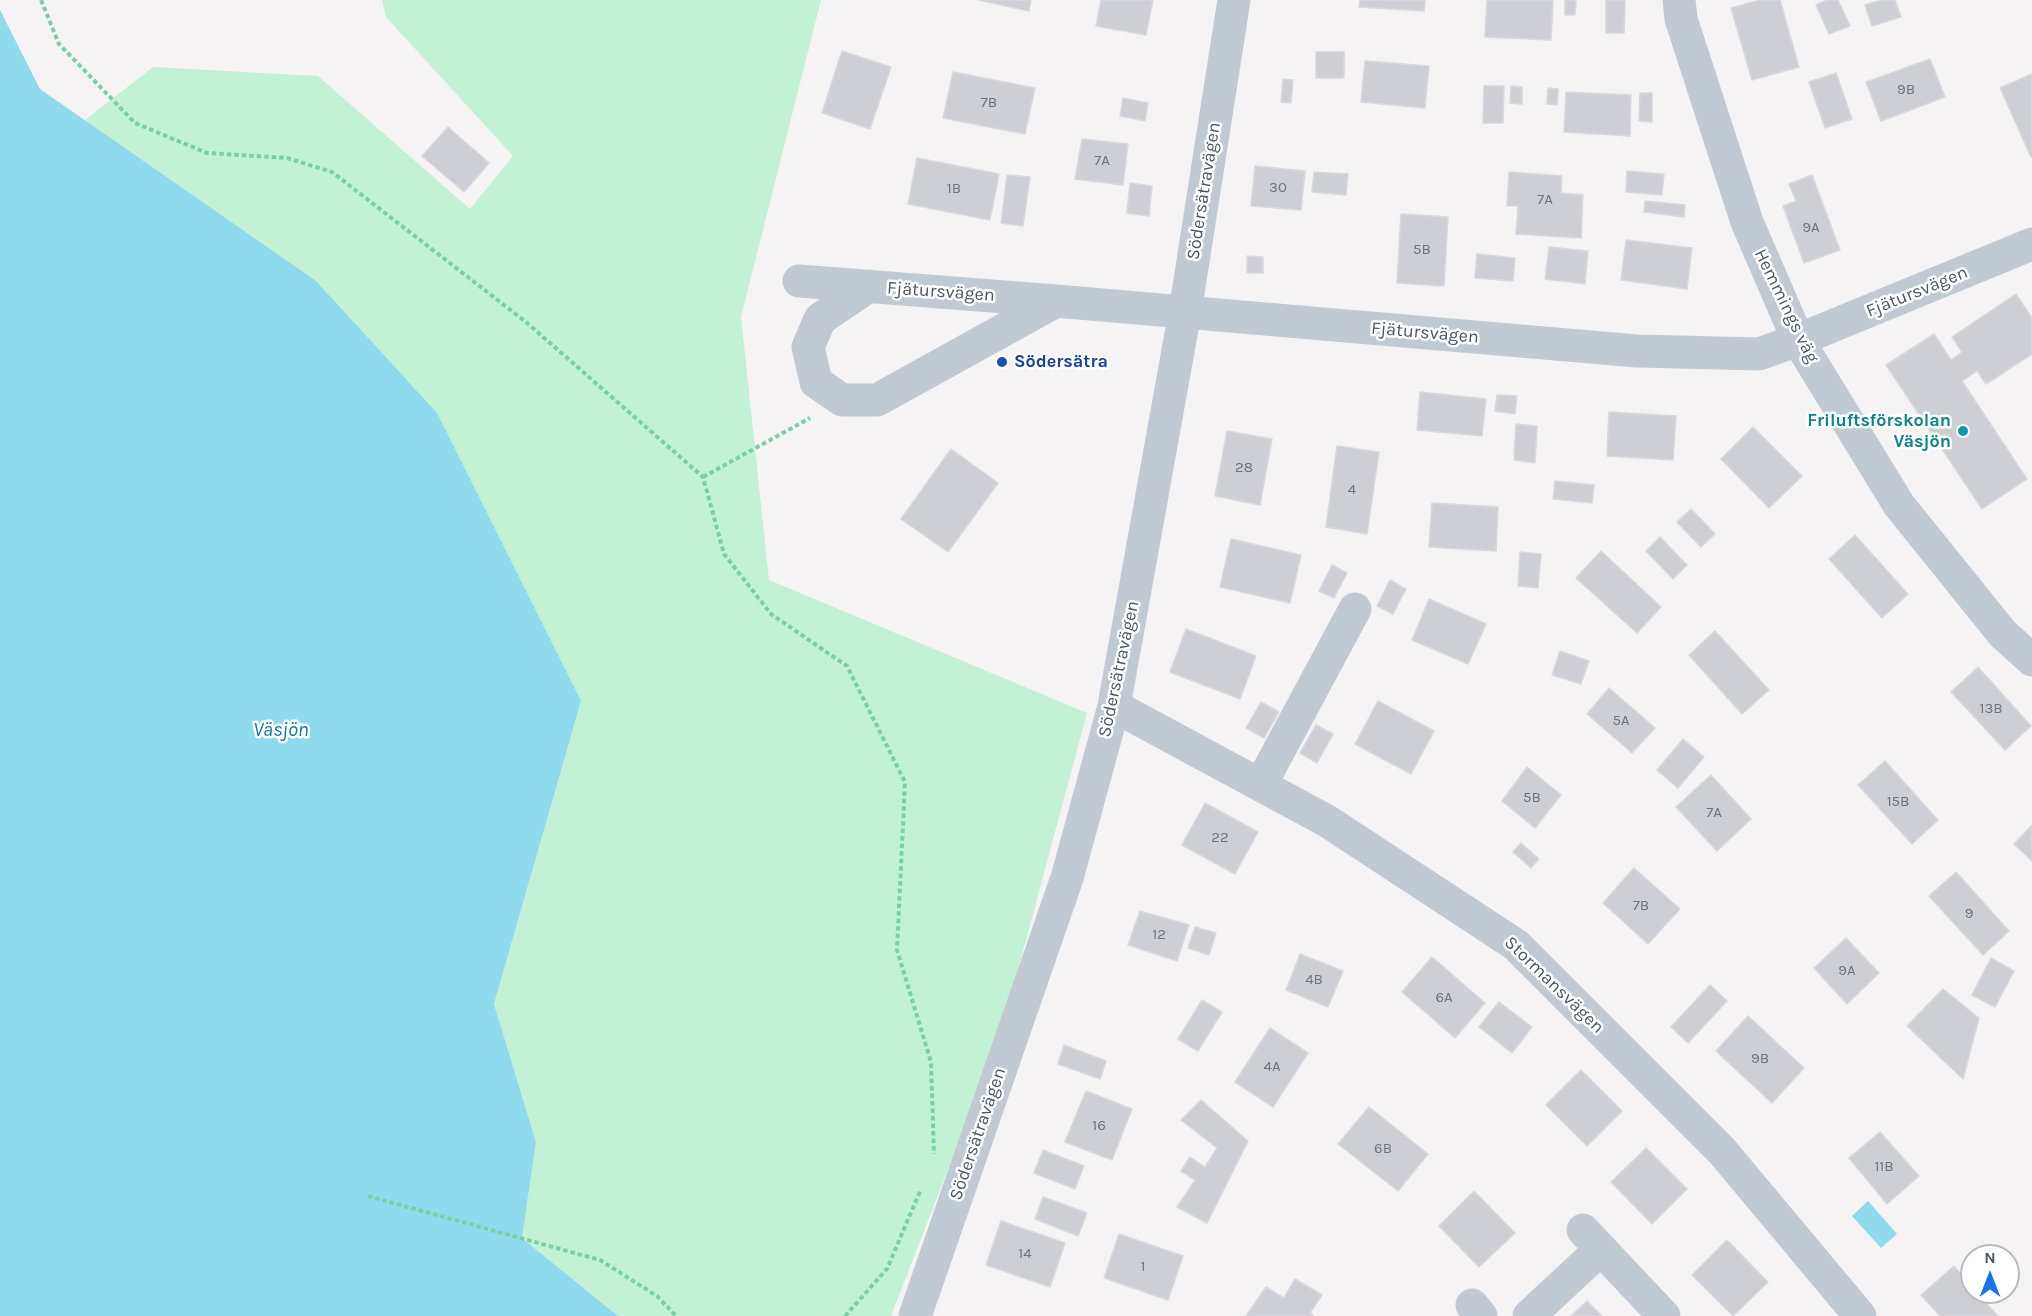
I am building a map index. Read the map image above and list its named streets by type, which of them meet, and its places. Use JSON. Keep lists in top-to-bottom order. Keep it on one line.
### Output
{"streets":{"street":["Södersätravägen","Fjätursvägen","Hemmings väg","Stormansvägen"]},"crossings":[["Södersätravägen","Fjätursvägen"],["Södersätravägen","Stormansvägen"],["Fjätursvägen","Hemmings väg"]],"water":["Väsjön"],"places":["Södersätra","Friluftsförskolan Väsjön"],"house_numbers":["9B","7B","7A","30","1B","7A","9A","5B","28","4","13B","5A","5B","15B","7A","22","7B","9","12","9A","4B","6A","9B","4A","16","6B","11B","14","1"],"north":"top"}
